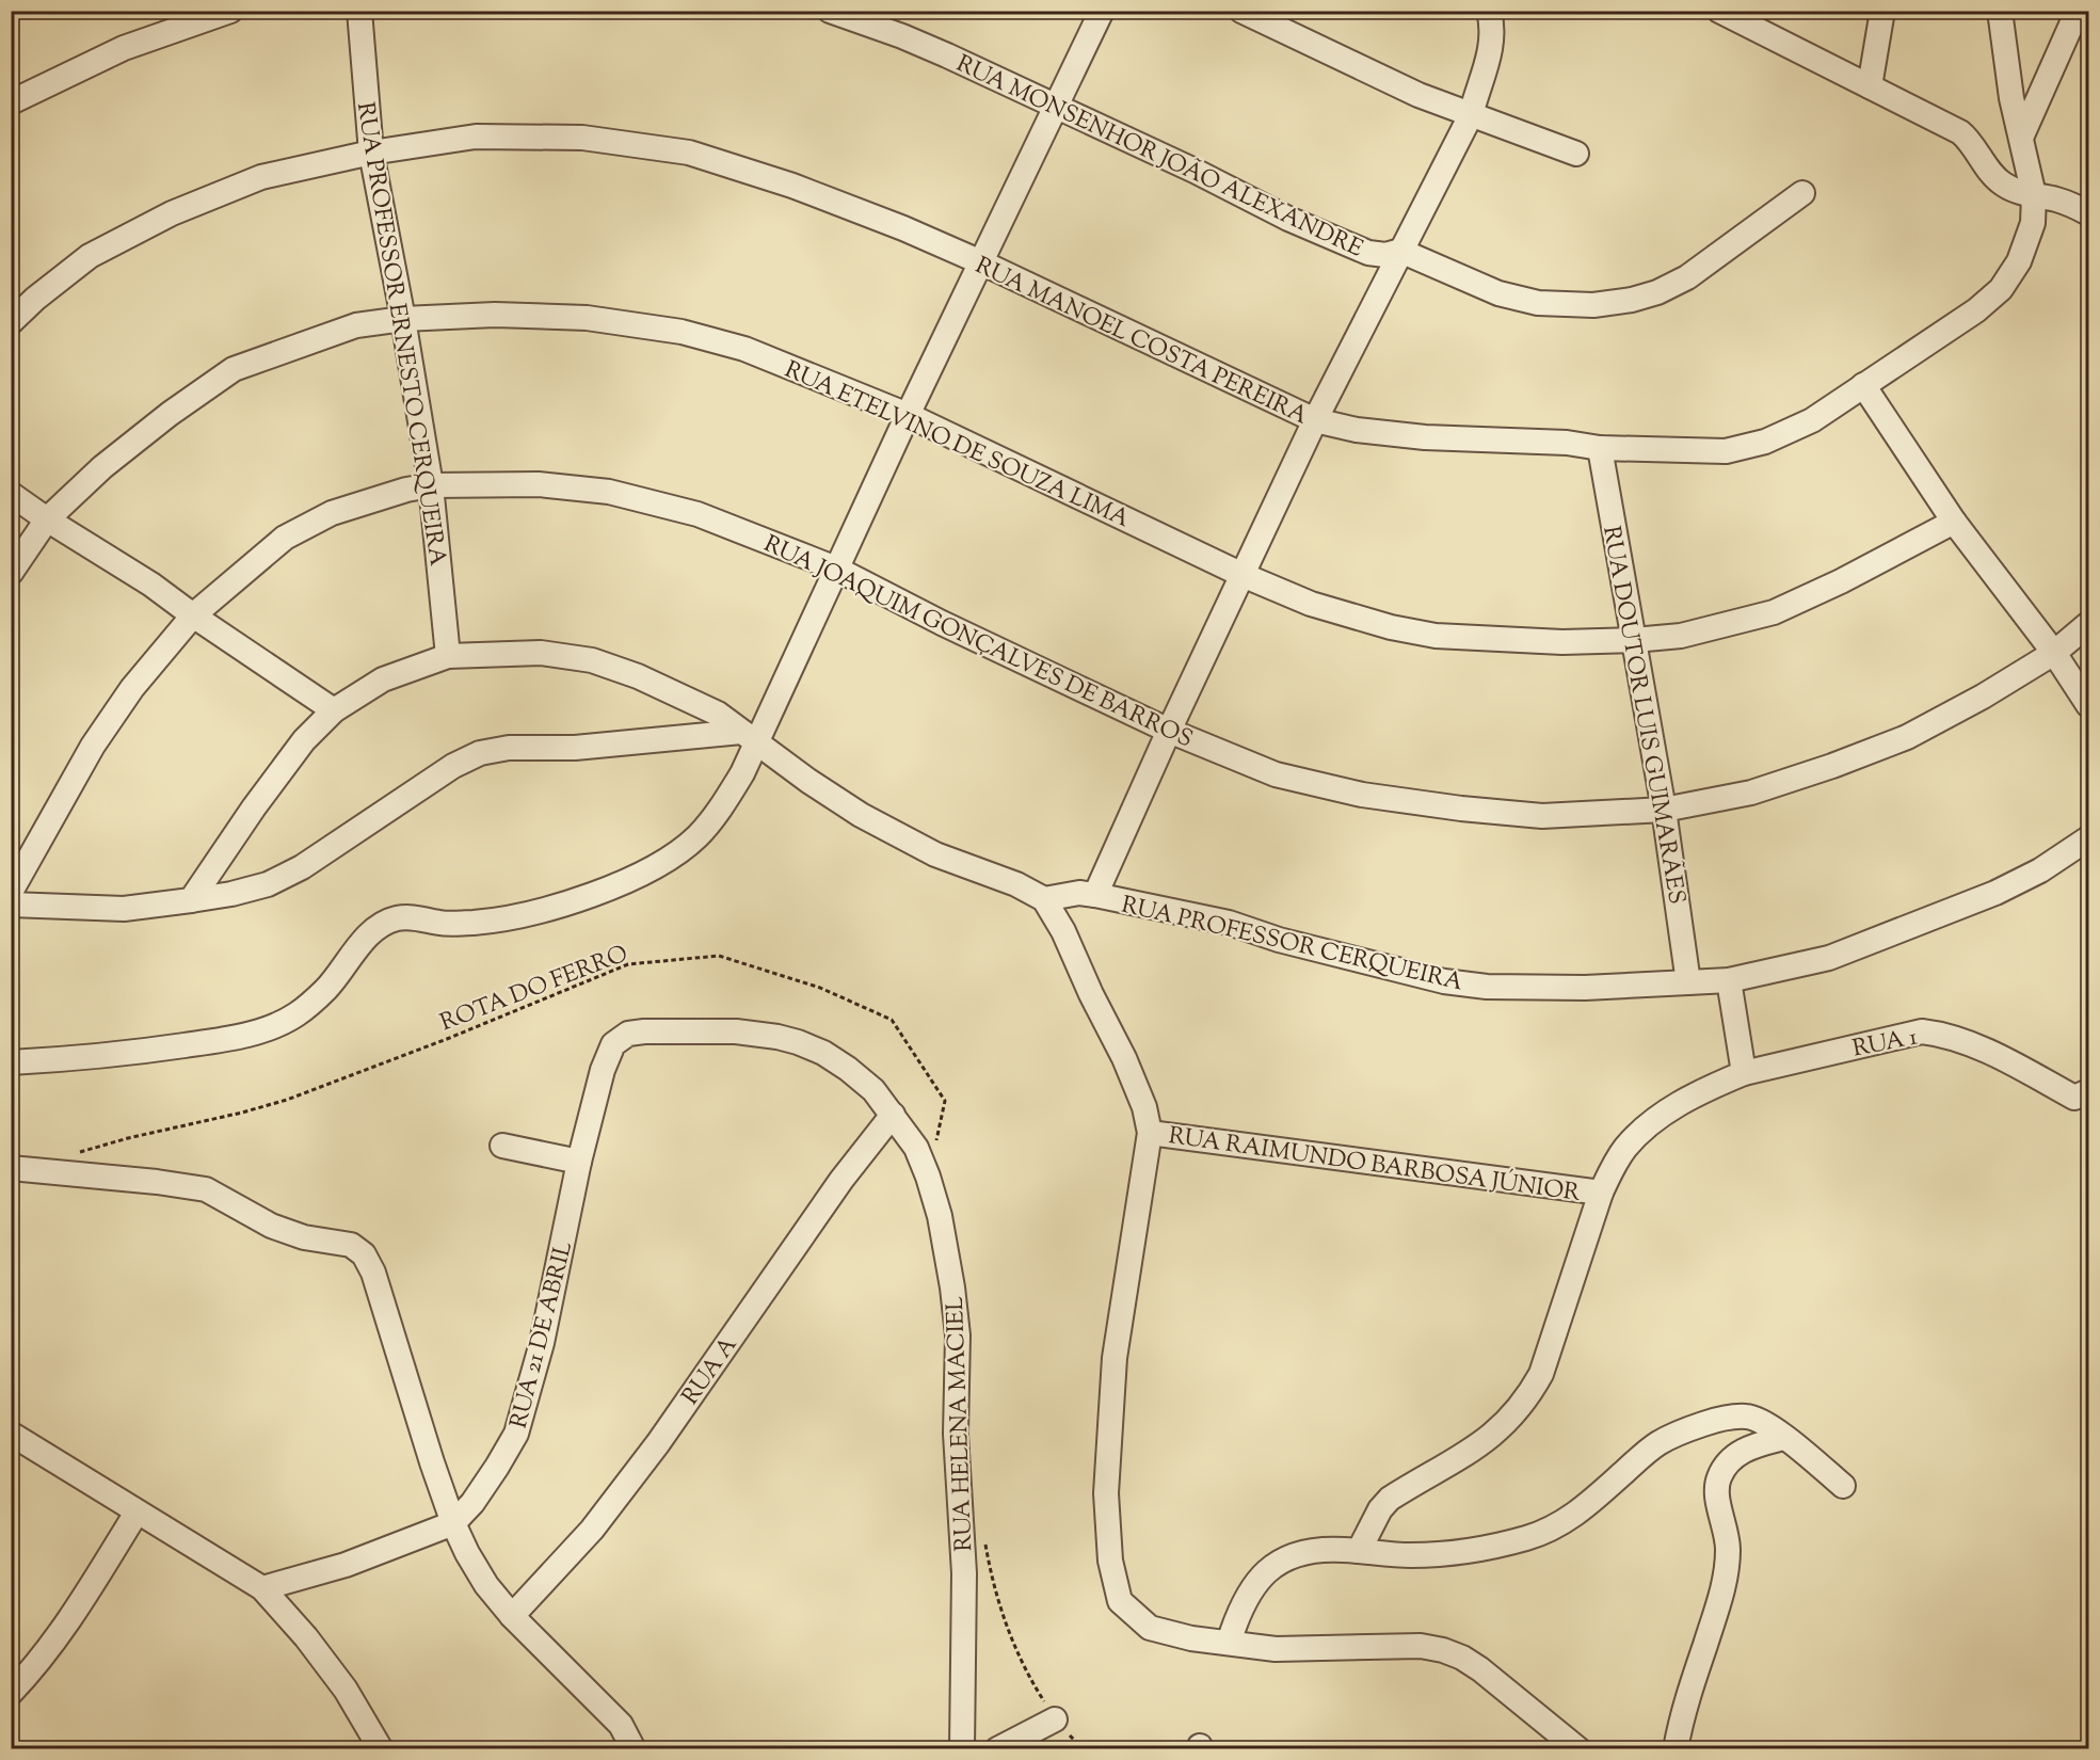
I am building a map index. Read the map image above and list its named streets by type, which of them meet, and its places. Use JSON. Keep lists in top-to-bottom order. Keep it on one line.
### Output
{"streets":{"street":["RUA MONSENHOR JOÃO ALEXANDRE","RUA PROFESSOR ERNESTO CERQUEIRA","RUA MANOEL COSTA PEREIRA","RUA ETELVINO DE SOUZA LIMA","RUA JOAQUIM GONÇALVES DE BARROS","RUA DOUTOR LUIS GUIMARÃES","RUA PROFESSOR CERQUEIRA","RUA 1","RUA RAIMUNDO BARBOSA JÚNIOR","RUA 21 DE ABRIL","RUA A","RUA HELENA MACIEL"],"path":["ROTA DO FERRO"]},"crossings":[["RUA PROFESSOR ERNESTO CERQUEIRA","RUA MANOEL COSTA PEREIRA"],["RUA PROFESSOR ERNESTO CERQUEIRA","RUA ETELVINO DE SOUZA LIMA"],["RUA PROFESSOR ERNESTO CERQUEIRA","RUA JOAQUIM GONÇALVES DE BARROS"],["RUA MANOEL COSTA PEREIRA","RUA DOUTOR LUIS GUIMARÃES"],["RUA ETELVINO DE SOUZA LIMA","RUA DOUTOR LUIS GUIMARÃES"],["RUA JOAQUIM GONÇALVES DE BARROS","RUA DOUTOR LUIS GUIMARÃES"],["RUA DOUTOR LUIS GUIMARÃES","RUA PROFESSOR CERQUEIRA"],["RUA 1","RUA RAIMUNDO BARBOSA JÚNIOR"],["RUA 21 DE ABRIL","RUA HELENA MACIEL"],["RUA A","RUA HELENA MACIEL"]]}
